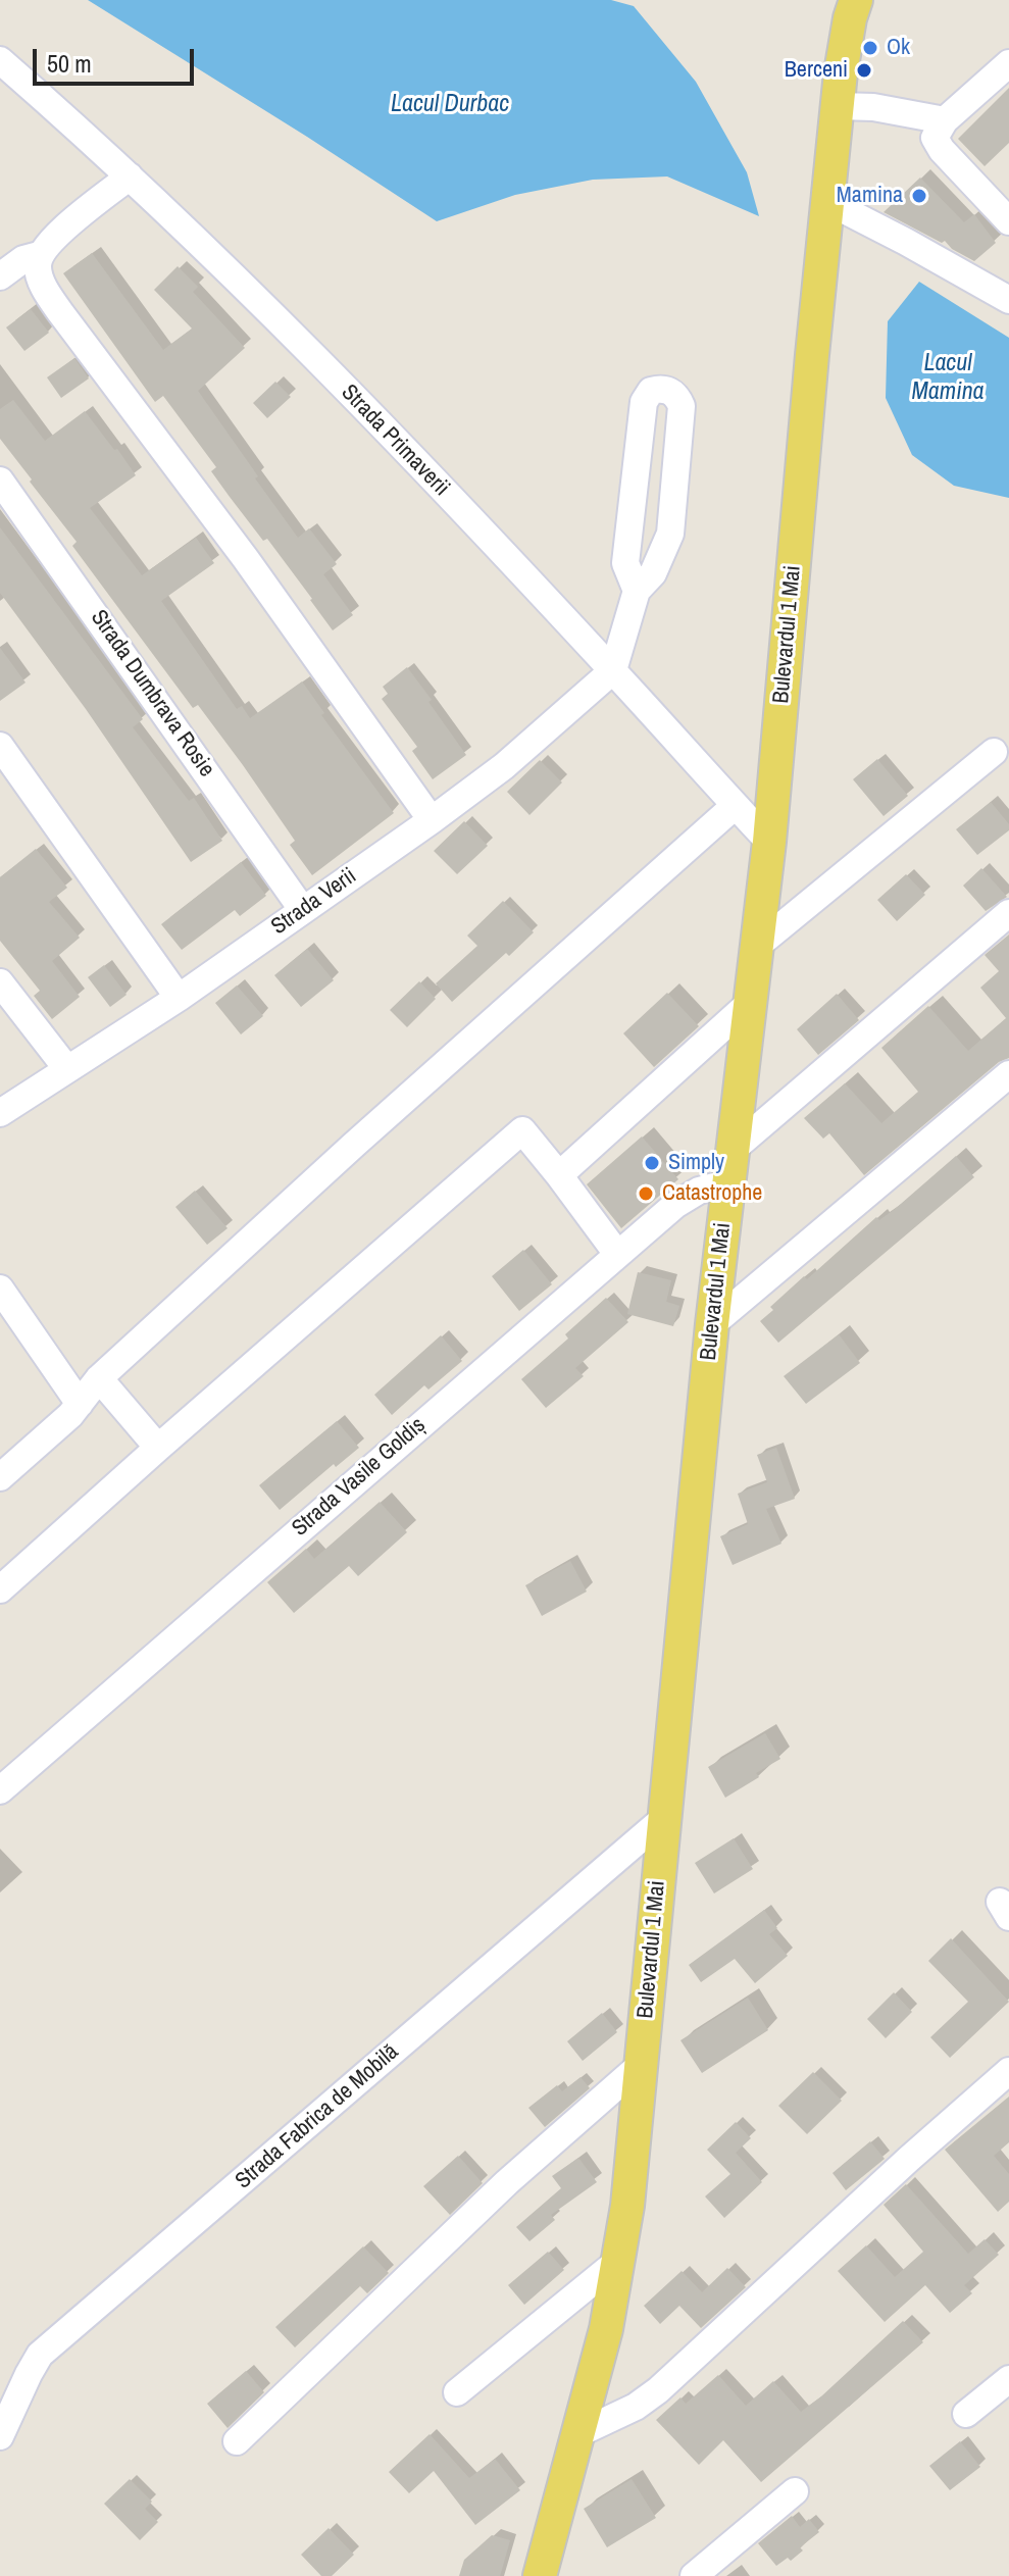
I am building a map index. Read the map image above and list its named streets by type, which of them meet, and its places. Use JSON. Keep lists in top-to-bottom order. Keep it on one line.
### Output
{"streets":{"main road":["Bulevardul 1 Mai"],"street":["Strada Primaverii","Strada Dumbrava Rosie","Strada Verii","Strada Vasile Goldiș","Strada Fabrica de Mobilă"]},"crossings":[["Strada Primaverii","Bulevardul 1 Mai"],["Strada Primaverii","Strada Verii"],["Bulevardul 1 Mai","Strada Vasile Goldiș"],["Bulevardul 1 Mai","Strada Fabrica de Mobilă"],["Strada Dumbrava Rosie","Strada Verii"]],"water":["Lacul Durbac","Lacul Mamina"],"places":["Ok","Berceni","Mamina","Simply","Catastrophe"],"scale_bar":"50 m"}
